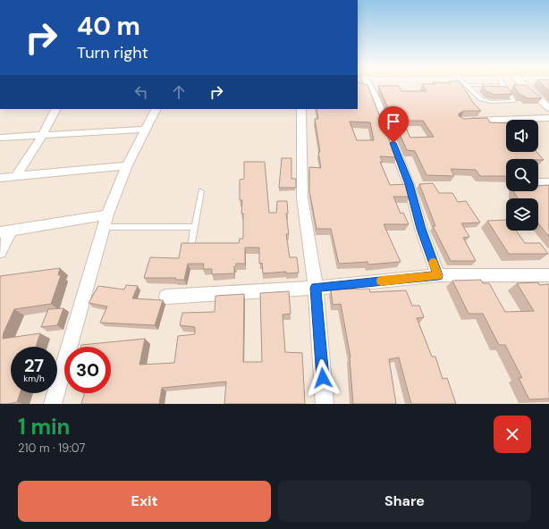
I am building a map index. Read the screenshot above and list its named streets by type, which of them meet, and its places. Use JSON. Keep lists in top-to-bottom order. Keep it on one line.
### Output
{"page":{"turn":["40 m","Turn right"],"speed":"27 km/h","limit":"30","heading":["1 min","210 m · 19:07"],"buttons":["Exit","Share"]}}
